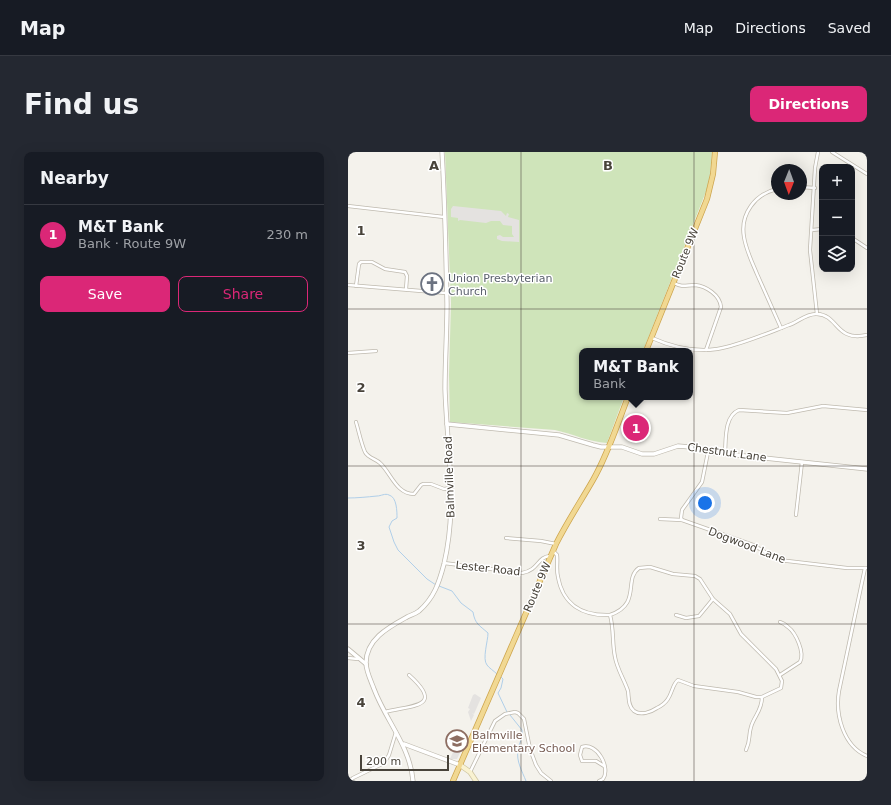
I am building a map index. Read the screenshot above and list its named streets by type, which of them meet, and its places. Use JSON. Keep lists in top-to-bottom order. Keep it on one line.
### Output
{"streets":{"highway":["Route 9W"],"street":["Chestnut Lane","Balmville Road","Dogwood Lane","Lester Road"]},"crossings":[["Route 9W","Chestnut Lane"],["Route 9W","Lester Road"],["Chestnut Lane","Balmville Road"],["Balmville Road","Lester Road"]],"places":{"church":["Union Presbyterian Church"],"school or university":["Balmville Elementary School"]},"scale_bar":"200 m","north":"bottom","page":{"header":"Map","nav":["Map","Directions","Saved"],"buttons":["Directions",["Save","Share"]],"title":"Find us","heading":"Nearby","map_buttons":["+","−"],"list":[{"mark":"1","name":"M&T Bank","note":"Bank · Route 9W","value":"230 m"}],"popup":["M&T Bank","Bank"],"pins":"1","scale":"200 m"},"grid":{"columns":["A","B"],"rows":["1","2","3","4"]}}
